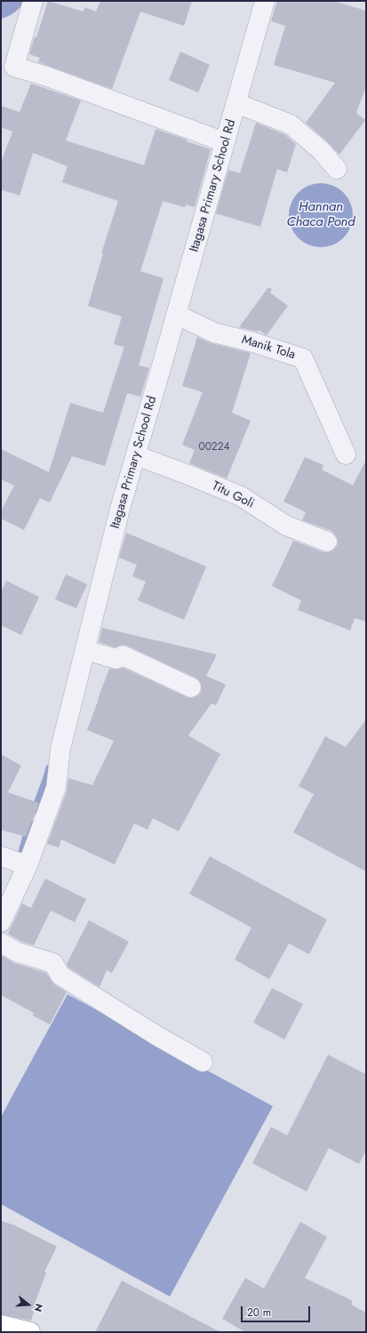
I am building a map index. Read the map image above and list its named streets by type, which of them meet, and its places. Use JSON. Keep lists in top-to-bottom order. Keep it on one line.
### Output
{"streets":{"street":["Itagasa Primary School Rd","Manik Tola","Titu Goli"]},"crossings":[["Itagasa Primary School Rd","Manik Tola"],["Itagasa Primary School Rd","Titu Goli"]],"water":["Hannan Chaca Pond"],"house_numbers":["00224"],"scale_bar":"20 m","north":"right"}
